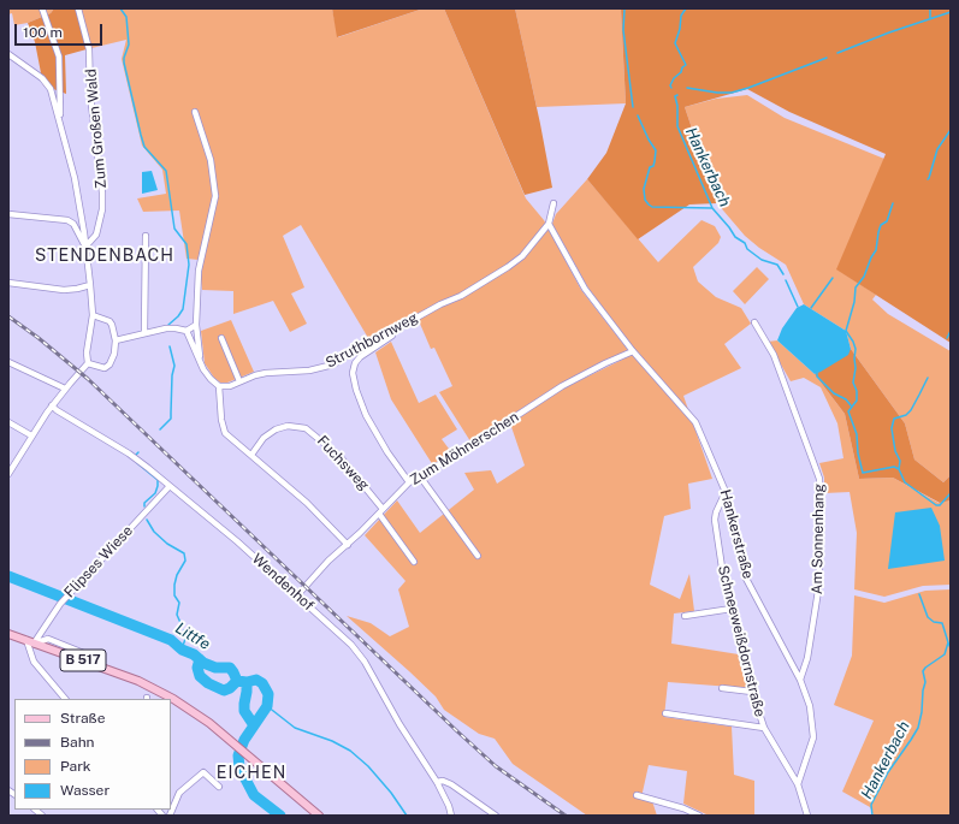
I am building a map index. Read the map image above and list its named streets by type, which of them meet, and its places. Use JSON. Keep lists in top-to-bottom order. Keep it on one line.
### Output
{"streets":{"main road":["B 517"],"street":["Zum Großen Wald","Struthbornweg","Zum Möhnerschen","Fuchsweg","Hankerstraße","Am Sonnenhang","Flipses Wiese","Wendenhof","Schneeweißdornstraße"]},"crossings":[["Struthbornweg","Hankerstraße"],["Zum Möhnerschen","Fuchsweg"],["Zum Möhnerschen","Hankerstraße"],["Zum Möhnerschen","Wendenhof"],["Hankerstraße","Am Sonnenhang"],["Hankerstraße","Schneeweißdornstraße"],["Flipses Wiese","Wendenhof"],["Flipses Wiese","B 517"]],"districts":["STENDENBACH","EICHEN"],"water":["Hankerbach","Littfe"],"legend":["Straße","Bahn","Park","Wasser"],"scale_bar":"100 m"}
